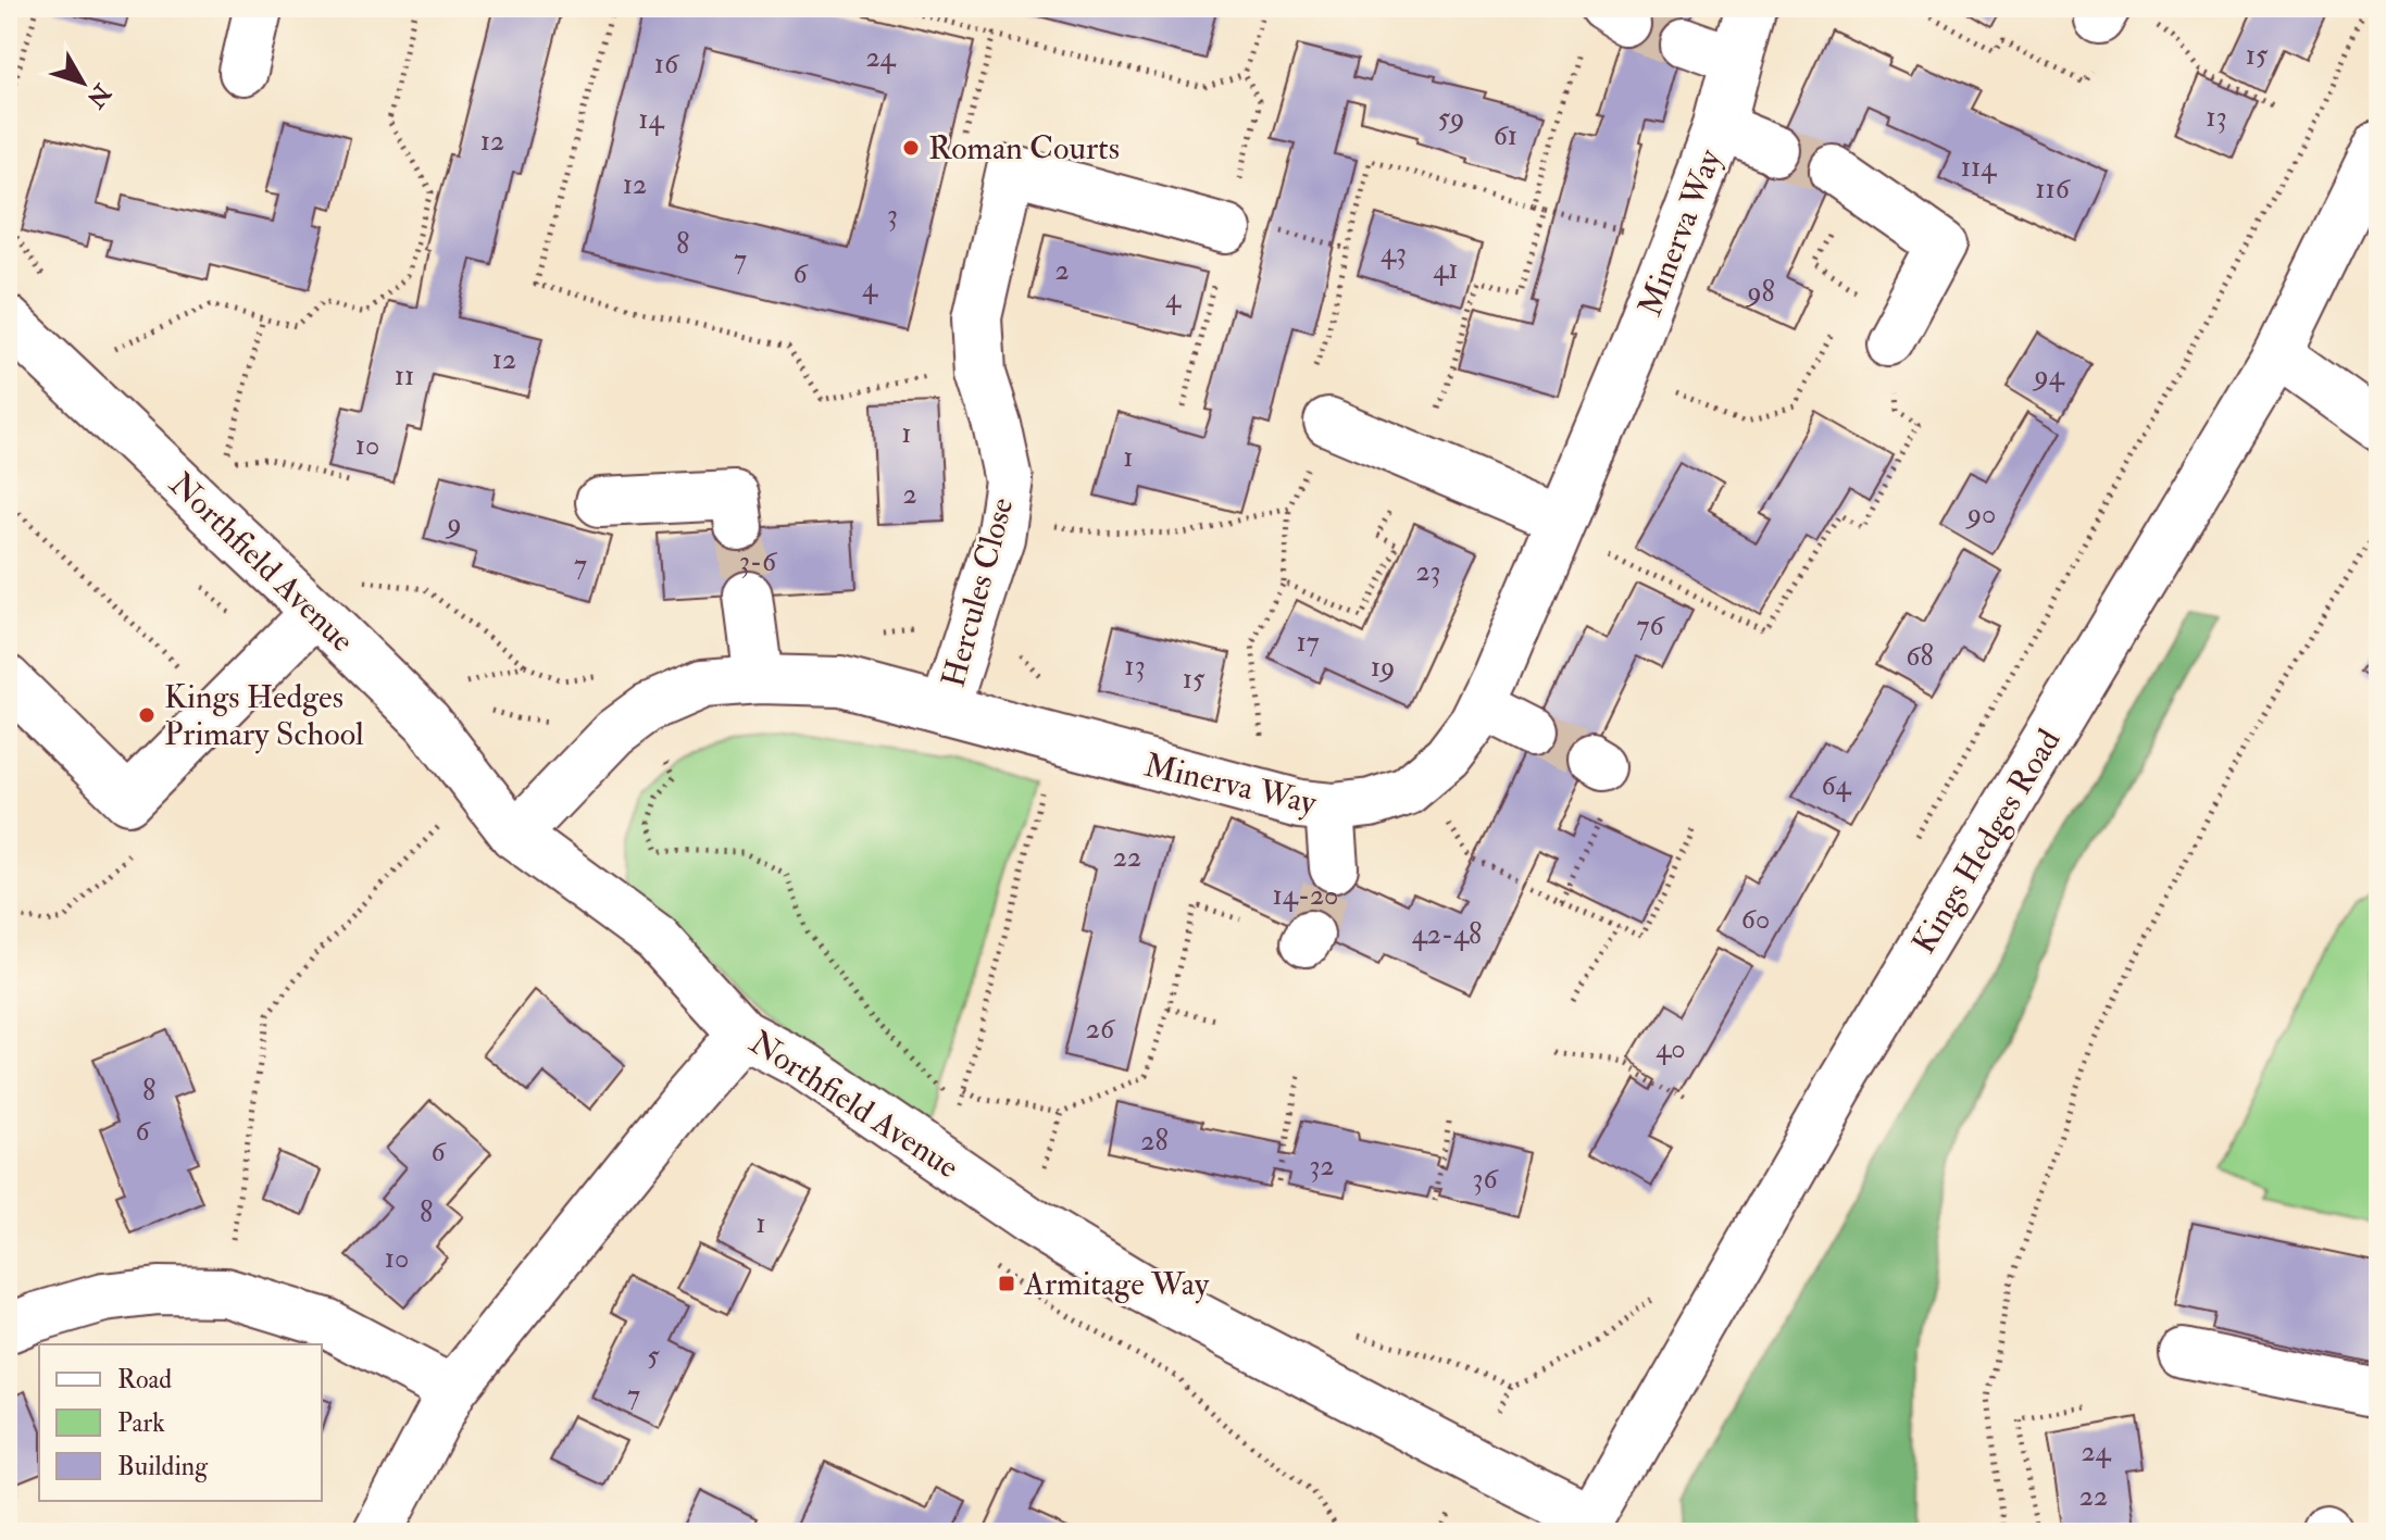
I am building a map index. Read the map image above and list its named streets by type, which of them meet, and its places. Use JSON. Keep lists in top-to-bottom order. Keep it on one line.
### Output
{"streets":{"street":["Minerva Way","Northfield Avenue","Hercules Close","Kings Hedges Road"]},"crossings":[["Minerva Way","Northfield Avenue"],["Minerva Way","Hercules Close"],["Northfield Avenue","Kings Hedges Road"]],"places":{"other":["Roman Courts","Kings Hedges Primary School"],"transit":["Armitage Way"]},"house_numbers":["15","24","16","13","59","14","61","12","114","12","116","3","8","43","7","41","2","6","4","98","4","12","11","94","1","10","1","2","90","9","3-6","7","23","76","17","68","13","19","15","64","22","14-20","60","42-48","26","40","8","6","28","6","32","36","8","1","10","5","7","24","22"],"legend":["Road","Park","Building"],"north":"bottom right"}
